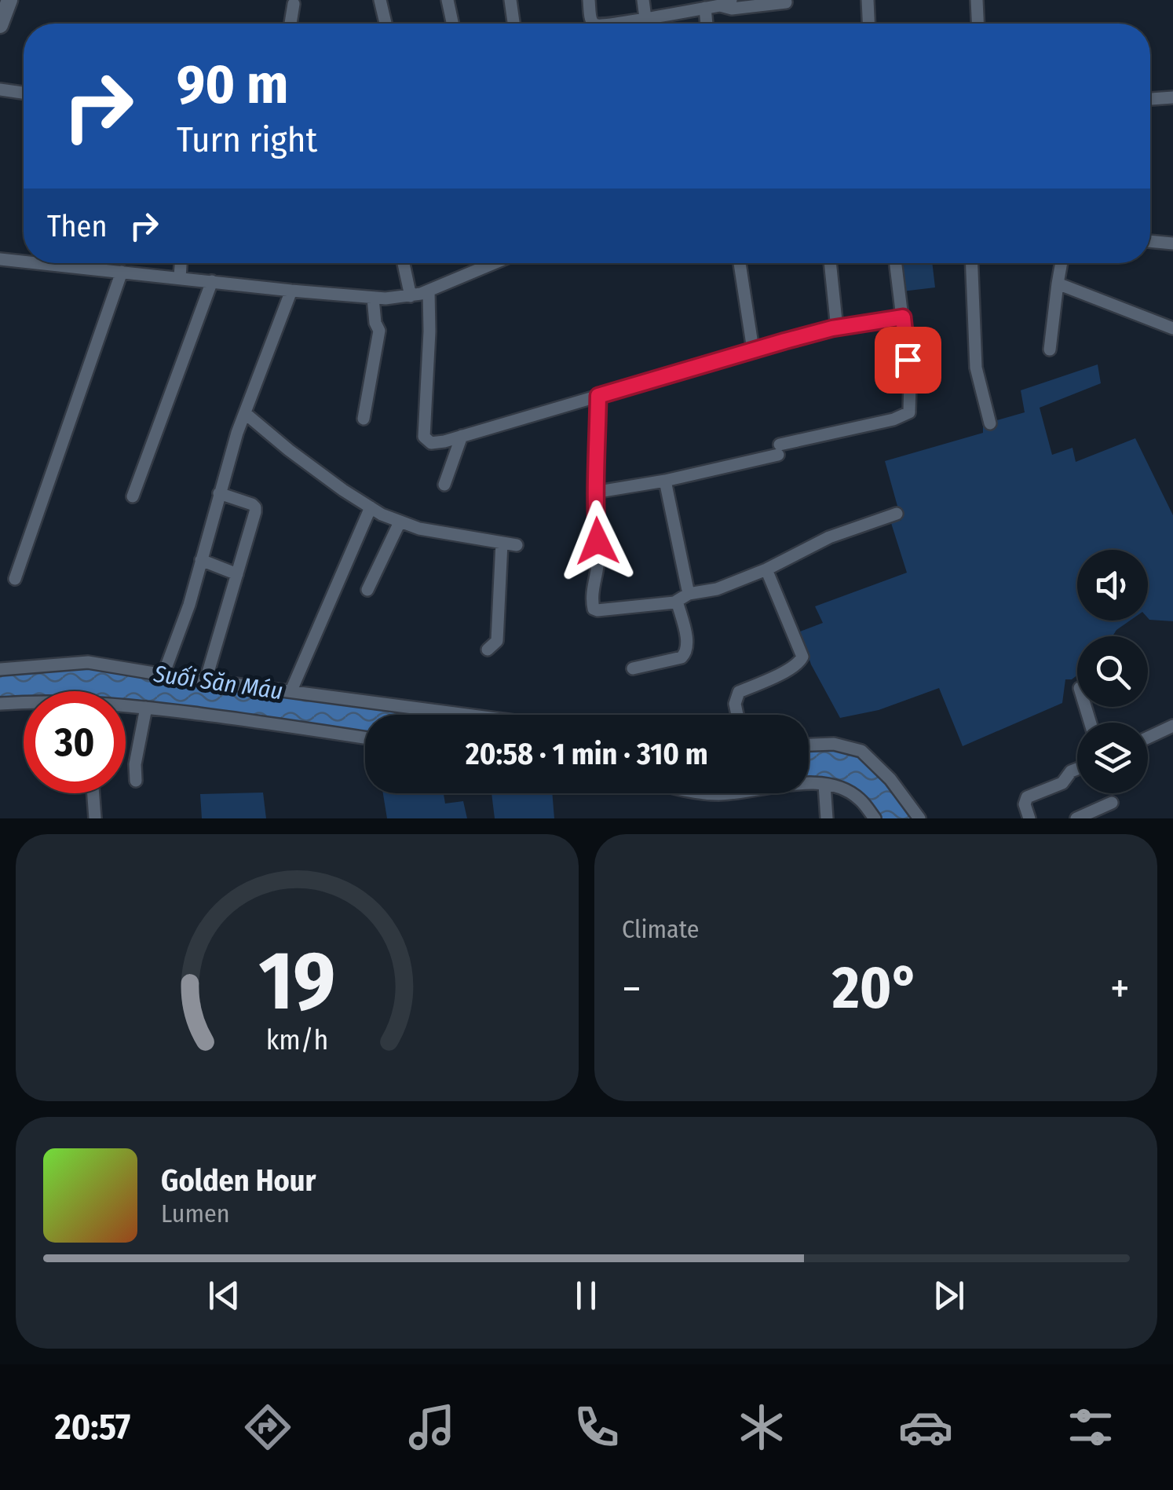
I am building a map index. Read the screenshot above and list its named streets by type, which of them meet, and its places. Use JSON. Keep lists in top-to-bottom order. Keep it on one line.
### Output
{"water":["Suối Săn Máu"],"page":{"turn":["90 m","Turn right"],"then":"Then","limit":"30","trip":"20:58 · 1 min · 310 m","tile":"Climate","heat":["−","20°","+"],"song":["Golden Hour","Lumen"],"tabs":"20:57","gauge":["19","km/h"]}}
